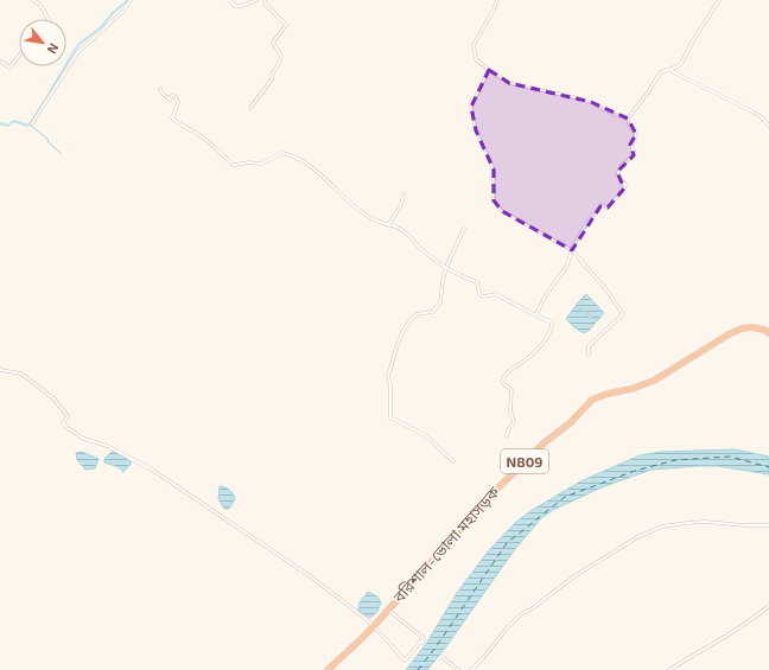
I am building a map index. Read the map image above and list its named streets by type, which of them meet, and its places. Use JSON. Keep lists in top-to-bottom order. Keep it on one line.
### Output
{"streets":{"highway":["N809","বরিশাল-ভোলা মহাসড়ক"]},"north":"bottom right"}
